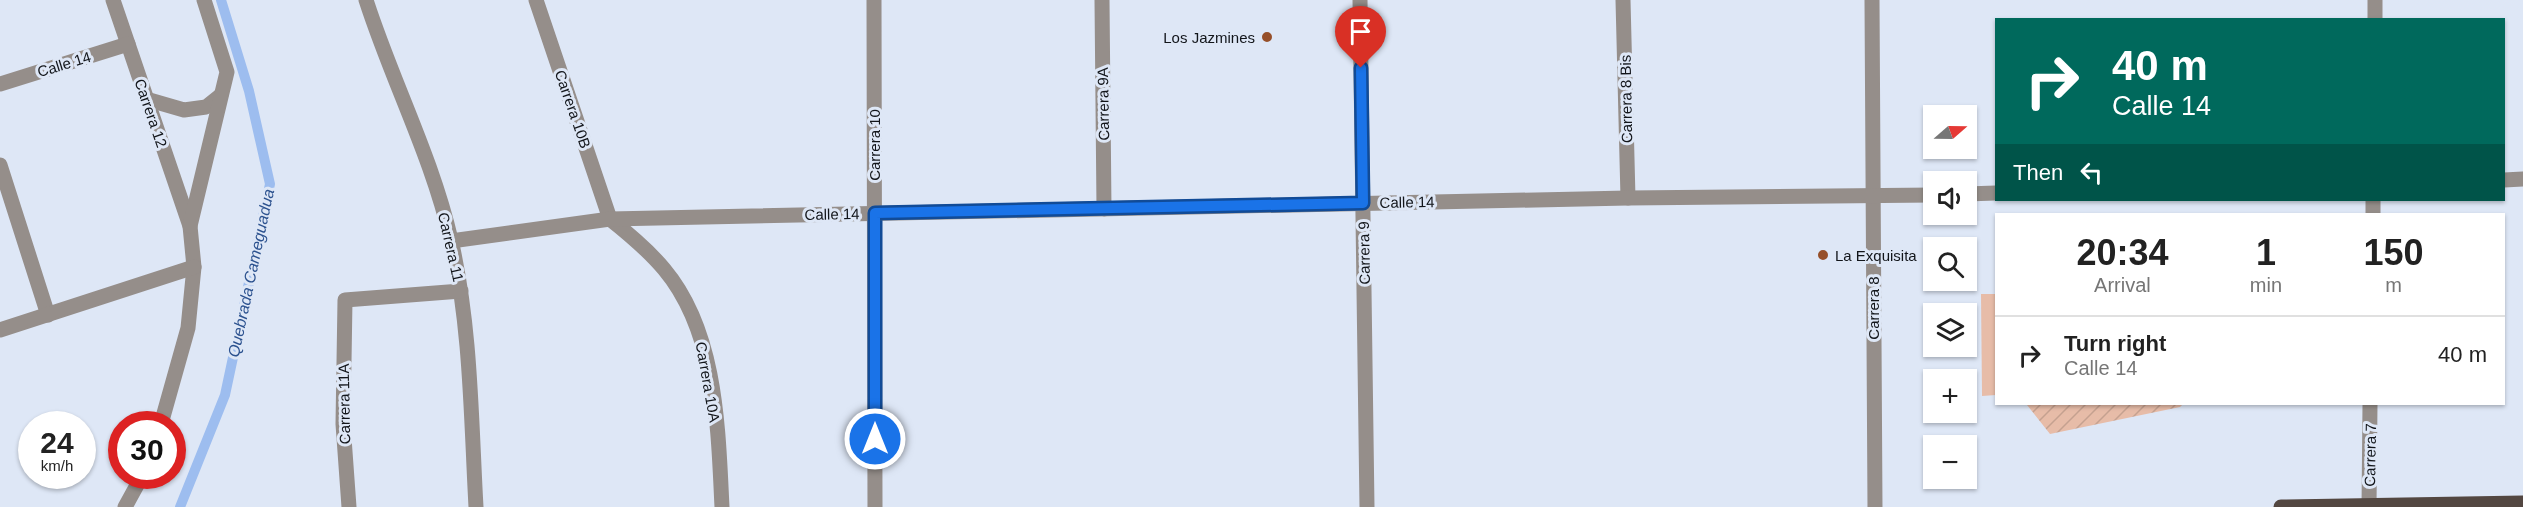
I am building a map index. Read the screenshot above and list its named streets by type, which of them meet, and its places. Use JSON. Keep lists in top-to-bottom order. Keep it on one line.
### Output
{"streets":{"street":["Calle 14","Carrera 8 Bis","Carrera 9A","Carrera 10B","Carrera 12","Carrera 10","Carrera 11","Carrera 9","Carrera 8","Carrera 10A","Carrera 11A","Carrera 7"]},"crossings":[["Calle 14","Carrera 8 Bis"],["Calle 14","Carrera 9A"],["Calle 14","Carrera 10B"],["Calle 14","Carrera 12"],["Calle 14","Carrera 10"],["Calle 14","Carrera 11"],["Calle 14","Carrera 9"],["Calle 14","Carrera 8"],["Calle 14","Carrera 10A"],["Carrera 10B","Carrera 10A"],["Carrera 11","Carrera 11A"]],"water":["Quebrada Cameguadua"],"places":["Los Jazmines","La Exquisita"],"north":"right","page":{"turn":["40 m","Calle 14"],"map_buttons":["+","−"],"then":"Then","eta":["20:34","Arrival","1","min","150","m"],"list":[{"name":"Turn right","note":"Calle 14","value":"40 m"}],"speed":"24 km/h","limit":"30"}}
